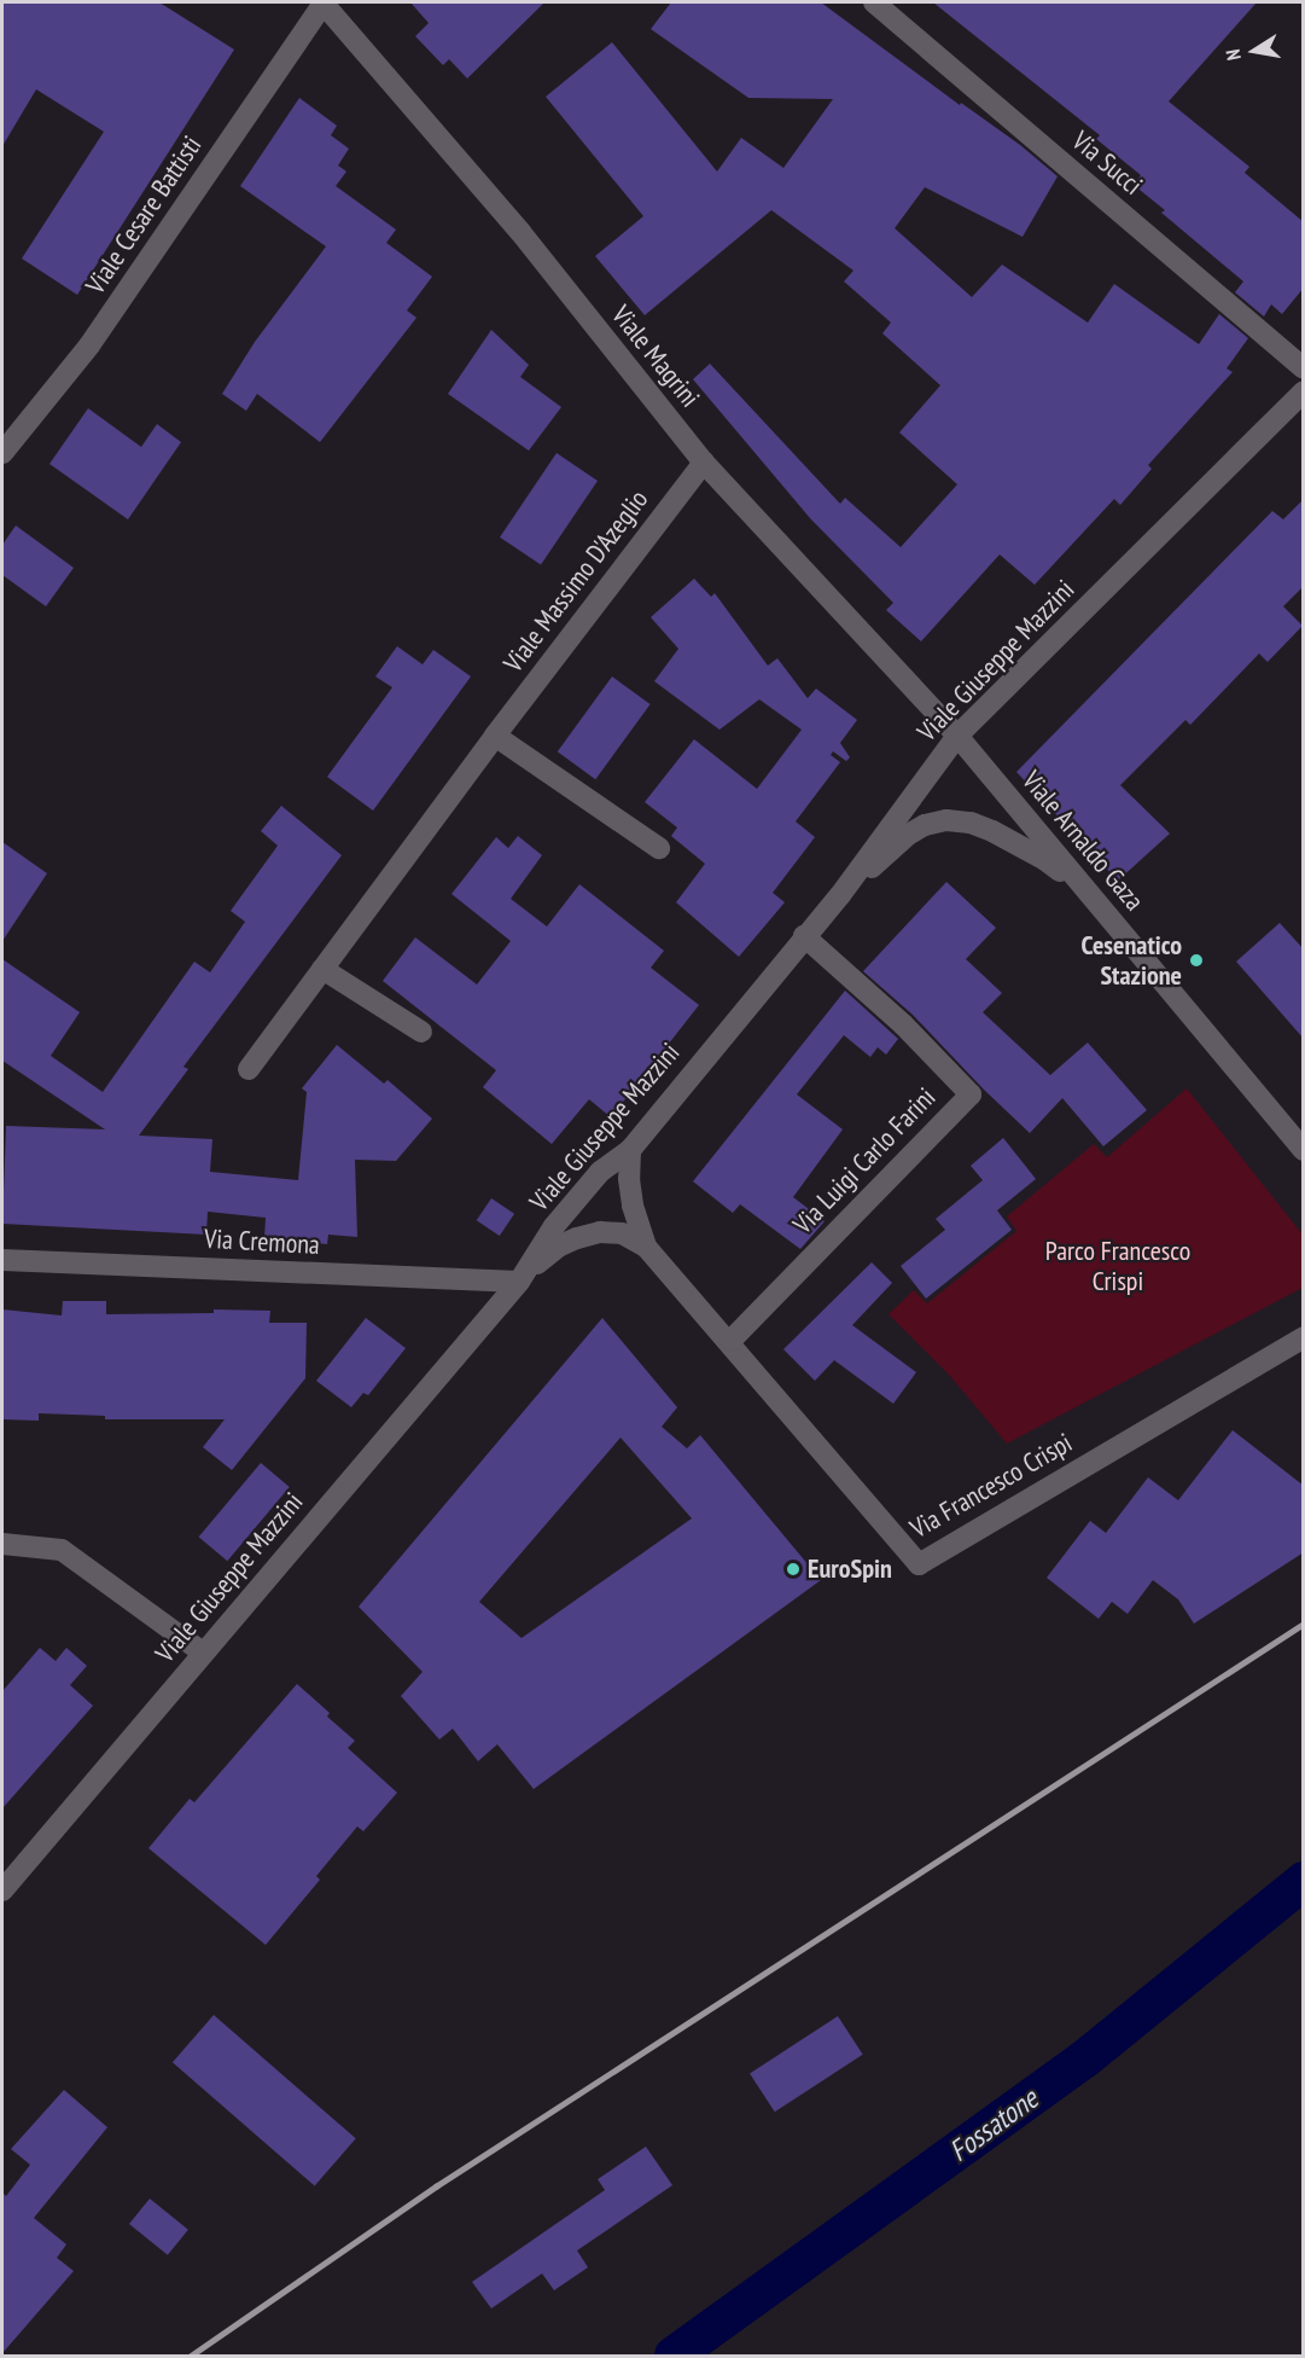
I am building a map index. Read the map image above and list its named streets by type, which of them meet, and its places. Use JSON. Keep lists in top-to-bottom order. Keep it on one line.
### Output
{"streets":{"street":["Via Succi","Viale Cesare Battisti","Viale Magrini","Viale Massimo D'Azeglio","Viale Giuseppe Mazzini","Viale Arnaldo Gaza","Via Luigi Carlo Farini","Via Cremona","Via Francesco Crispi"]},"crossings":[["Viale Cesare Battisti","Viale Magrini"],["Viale Magrini","Viale Massimo D'Azeglio"],["Viale Magrini","Viale Giuseppe Mazzini"],["Viale Magrini","Viale Arnaldo Gaza"],["Viale Giuseppe Mazzini","Viale Arnaldo Gaza"],["Viale Giuseppe Mazzini","Via Luigi Carlo Farini"],["Viale Giuseppe Mazzini","Via Cremona"],["Viale Giuseppe Mazzini","Via Francesco Crispi"],["Via Luigi Carlo Farini","Via Francesco Crispi"],["Via Cremona","Via Francesco Crispi"]],"water":["Fossatone"],"parks":["Parco Francesco Crispi"],"places":["Cesenatico Stazione","EuroSpin"],"north":"left"}
